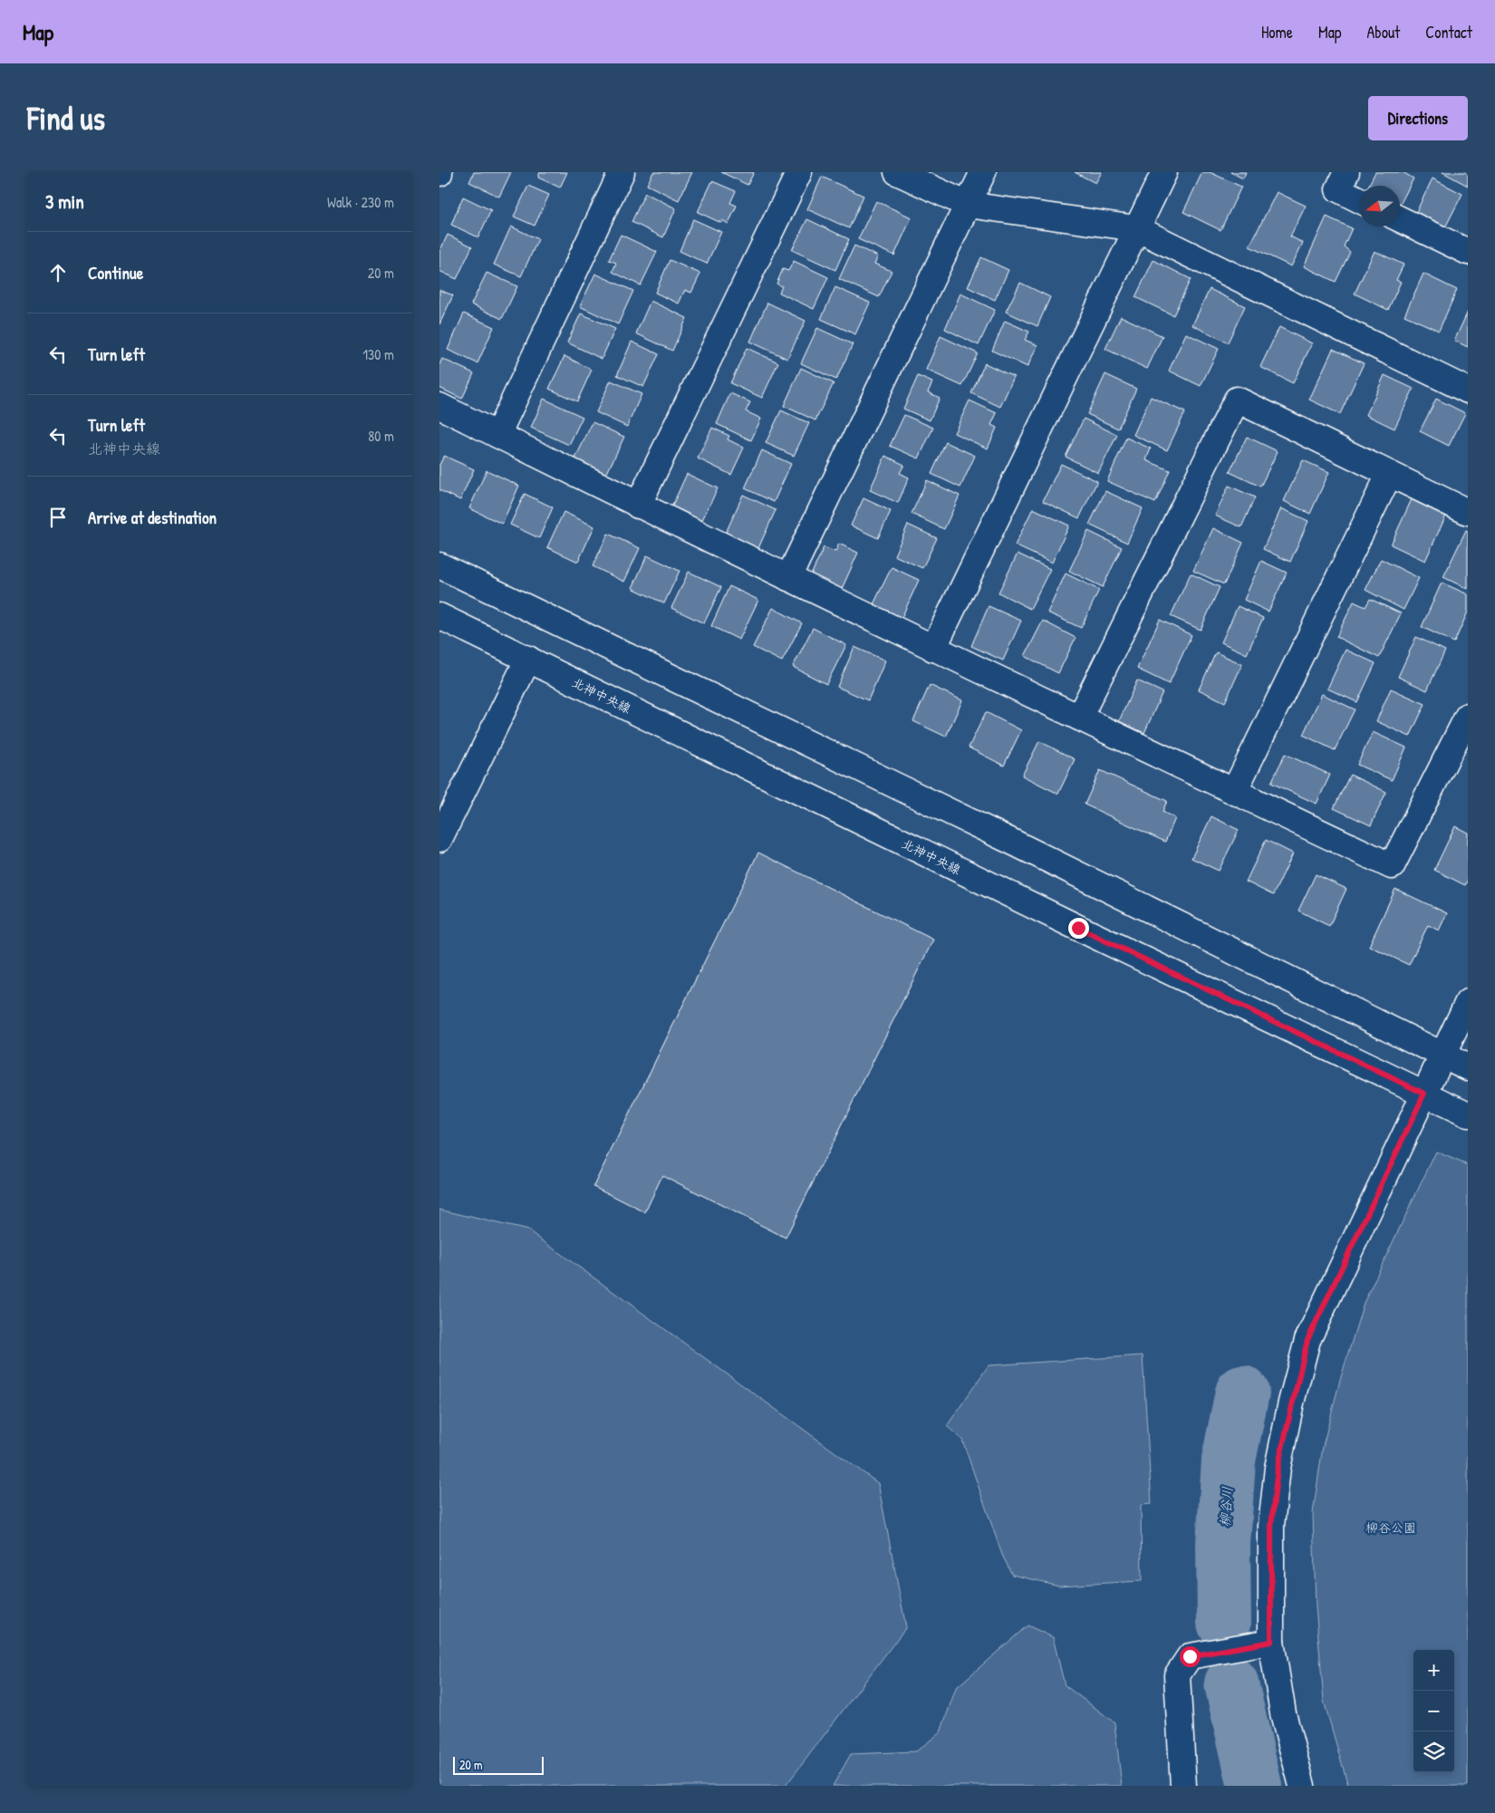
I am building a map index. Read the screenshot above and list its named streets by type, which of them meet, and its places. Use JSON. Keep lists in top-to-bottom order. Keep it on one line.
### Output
{"streets":{"street":["北神中央線"]},"water":["柳谷川"],"parks":["柳谷公園"],"scale_bar":"20 m","north":"left","page":{"header":"Map","nav":["Home","Map","About","Contact"],"buttons":"Directions","title":"Find us","heading":["3 min","Walk · 230 m"],"list":[["Continue","20 m"],["Turn left","130 m"],["Turn left","北神中央線","80 m"],"Arrive at destination"],"map_buttons":["+","−"],"scale":"20 m"}}
